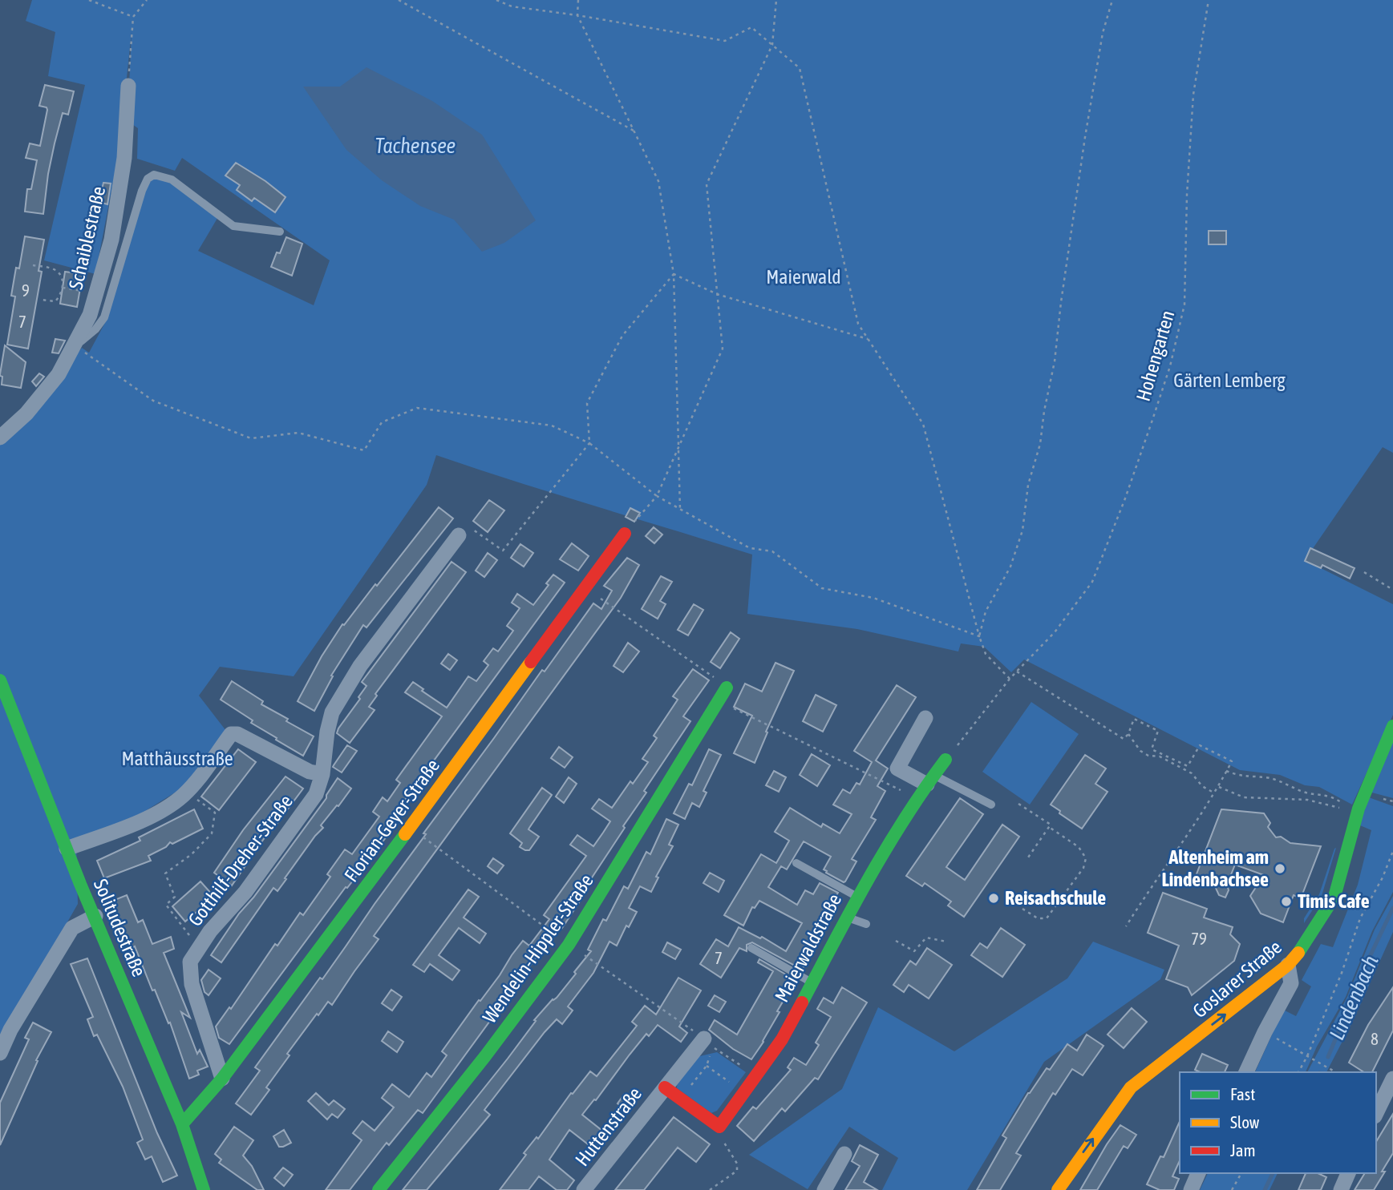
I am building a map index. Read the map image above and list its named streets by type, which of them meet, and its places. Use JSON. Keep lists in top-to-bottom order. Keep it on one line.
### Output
{"streets":{"street":["Schaiblestraße","Florian-Geyer-Straße","Gotthilf-Dreher-Straße","Solitudestraße","Maierwaldstraße","Wendelin-Hippler-Straße","Goslarer Straße","Huttenstraße"],"path":["Hohengarten"]},"crossings":[["Hohengarten","Maierwaldstraße"],["Florian-Geyer-Straße","Gotthilf-Dreher-Straße"],["Florian-Geyer-Straße","Solitudestraße"],["Maierwaldstraße","Huttenstraße"]],"one_way":["Goslarer Straße"],"water":["Tachensee","Lindenbach"],"parks":["Maierwald","Gärten Lemberg","Matthäusstraße"],"places":["Altenheim am Lindenbachsee","Reisachschule","Timis Cafe"],"house_numbers":["9","7","79","7","8"],"legend":["Fast","Slow","Jam"]}
